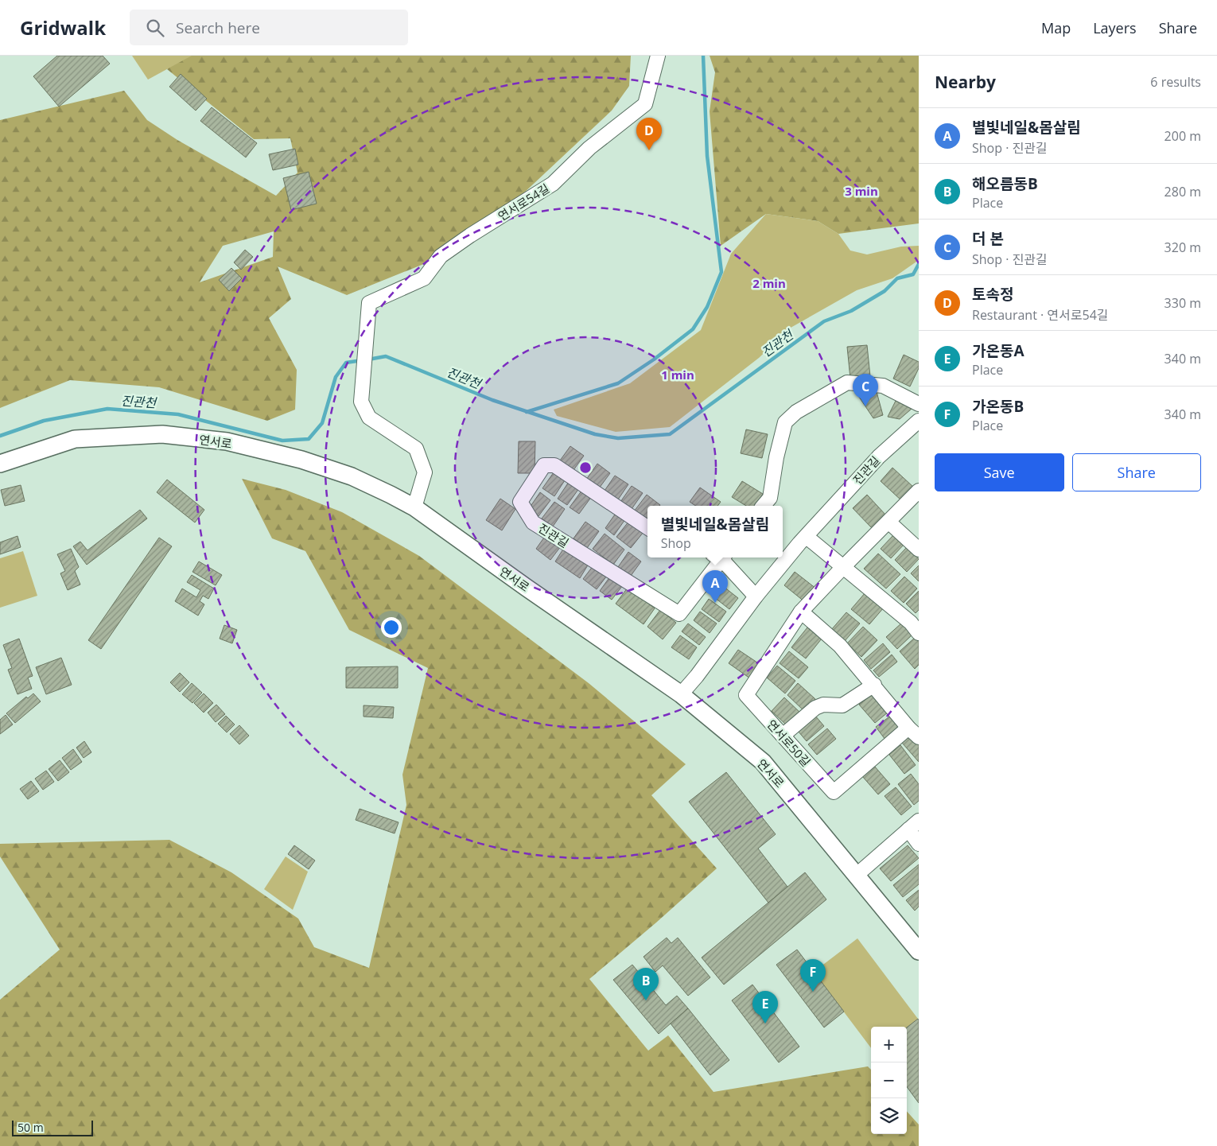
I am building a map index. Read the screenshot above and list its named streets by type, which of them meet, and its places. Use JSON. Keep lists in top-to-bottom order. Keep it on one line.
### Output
{"streets":{"main road":["연서로"],"street":["연서로54길","진관길","연서로50길"]},"crossings":[["연서로54길","연서로"],["연서로","진관길"]],"water":["진관천"],"scale_bar":"50 m","page":{"header":"Gridwalk","search":"Search here","nav":["Map","Layers","Share"],"heading":["Nearby","6 results"],"list":[{"mark":"A","name":"별빛네일&몸살림","note":"Shop · 진관길","value":"200 m"},{"mark":"B","name":"해오름동B","note":"Place","value":"280 m"},{"mark":"C","name":"더 본","note":"Shop · 진관길","value":"320 m"},{"mark":"D","name":"토속정","note":"Restaurant · 연서로54길","value":"330 m"},{"mark":"E","name":"가온동A","note":"Place","value":"340 m"},{"mark":"F","name":"가온동B","note":"Place","value":"340 m"}],"pins":["D","C","A","F","B","E"],"buttons":["Save","Share"],"popup":["별빛네일&몸살림","Shop"],"map_buttons":["+","−"],"scale":"50 m"},"rings":["3 min","2 min","1 min"]}
